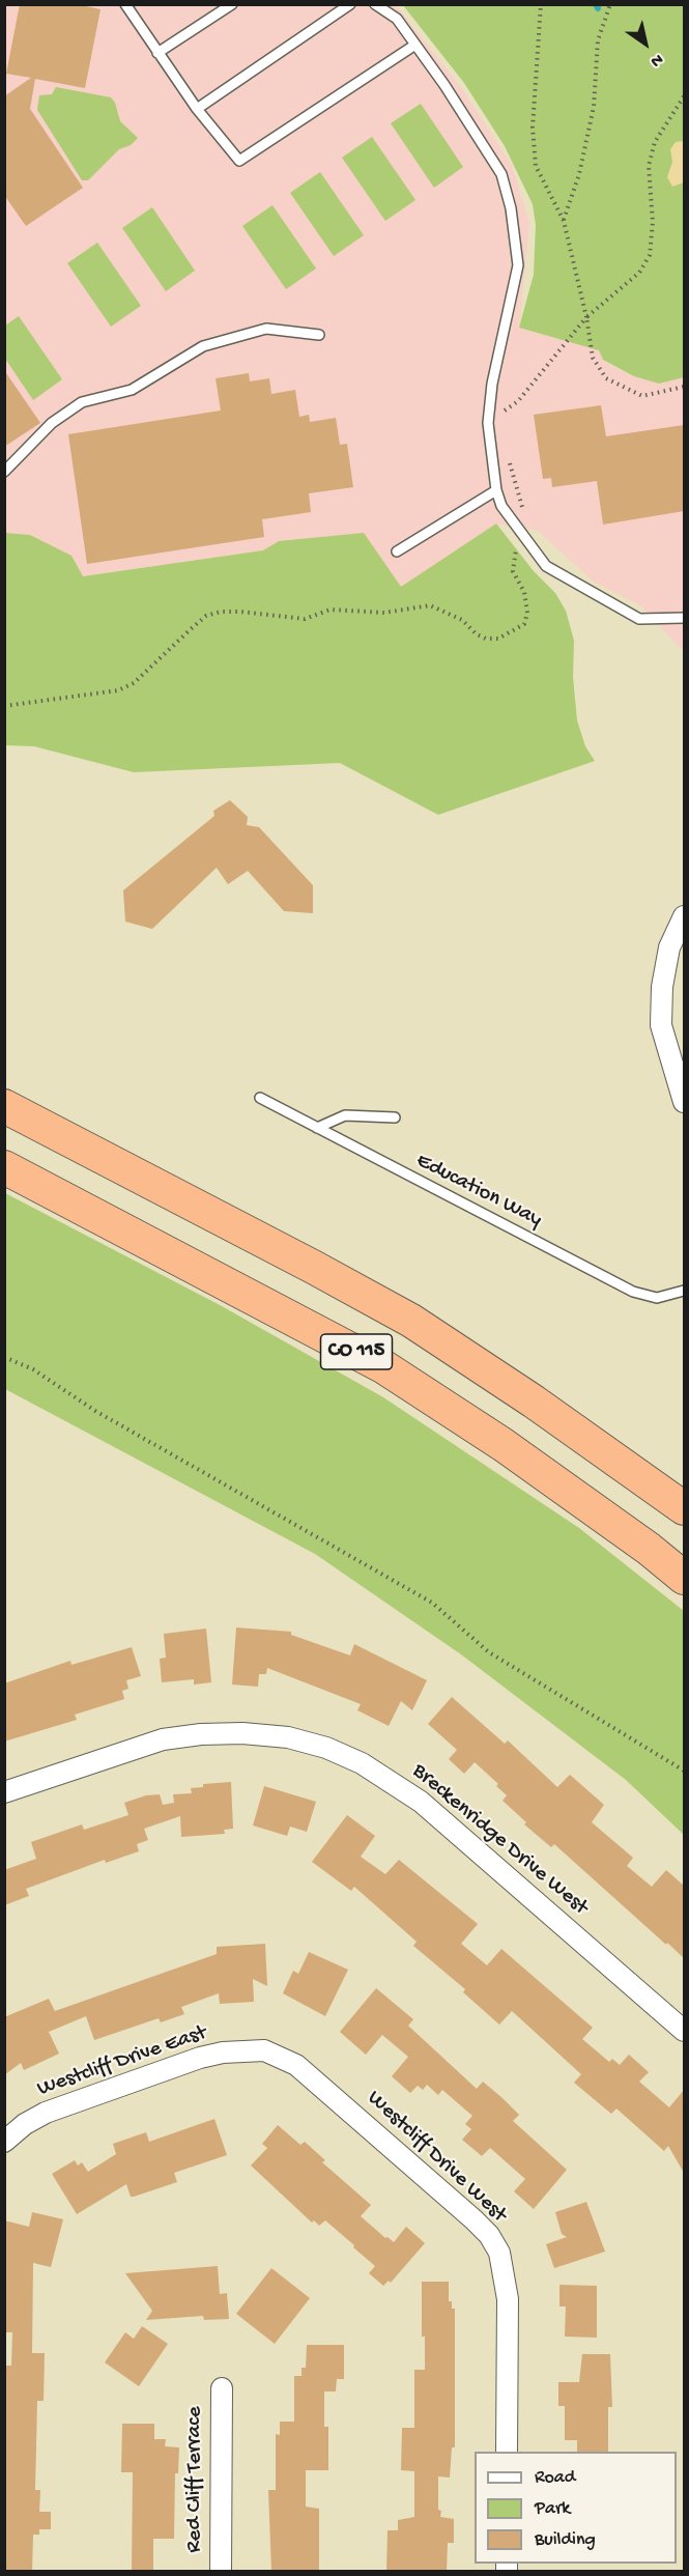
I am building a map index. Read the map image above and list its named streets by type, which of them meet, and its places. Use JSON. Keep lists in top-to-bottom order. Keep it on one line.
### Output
{"streets":{"highway":["CO 115"],"street":["Breckenridge Drive West","Westcliff Drive East","Westcliff Drive West","Red Cliff Terrace"],"lane":["Education Way"]},"crossings":[["Westcliff Drive East","Westcliff Drive West"]],"legend":["Road","Park","Building"],"north":"bottom right"}
